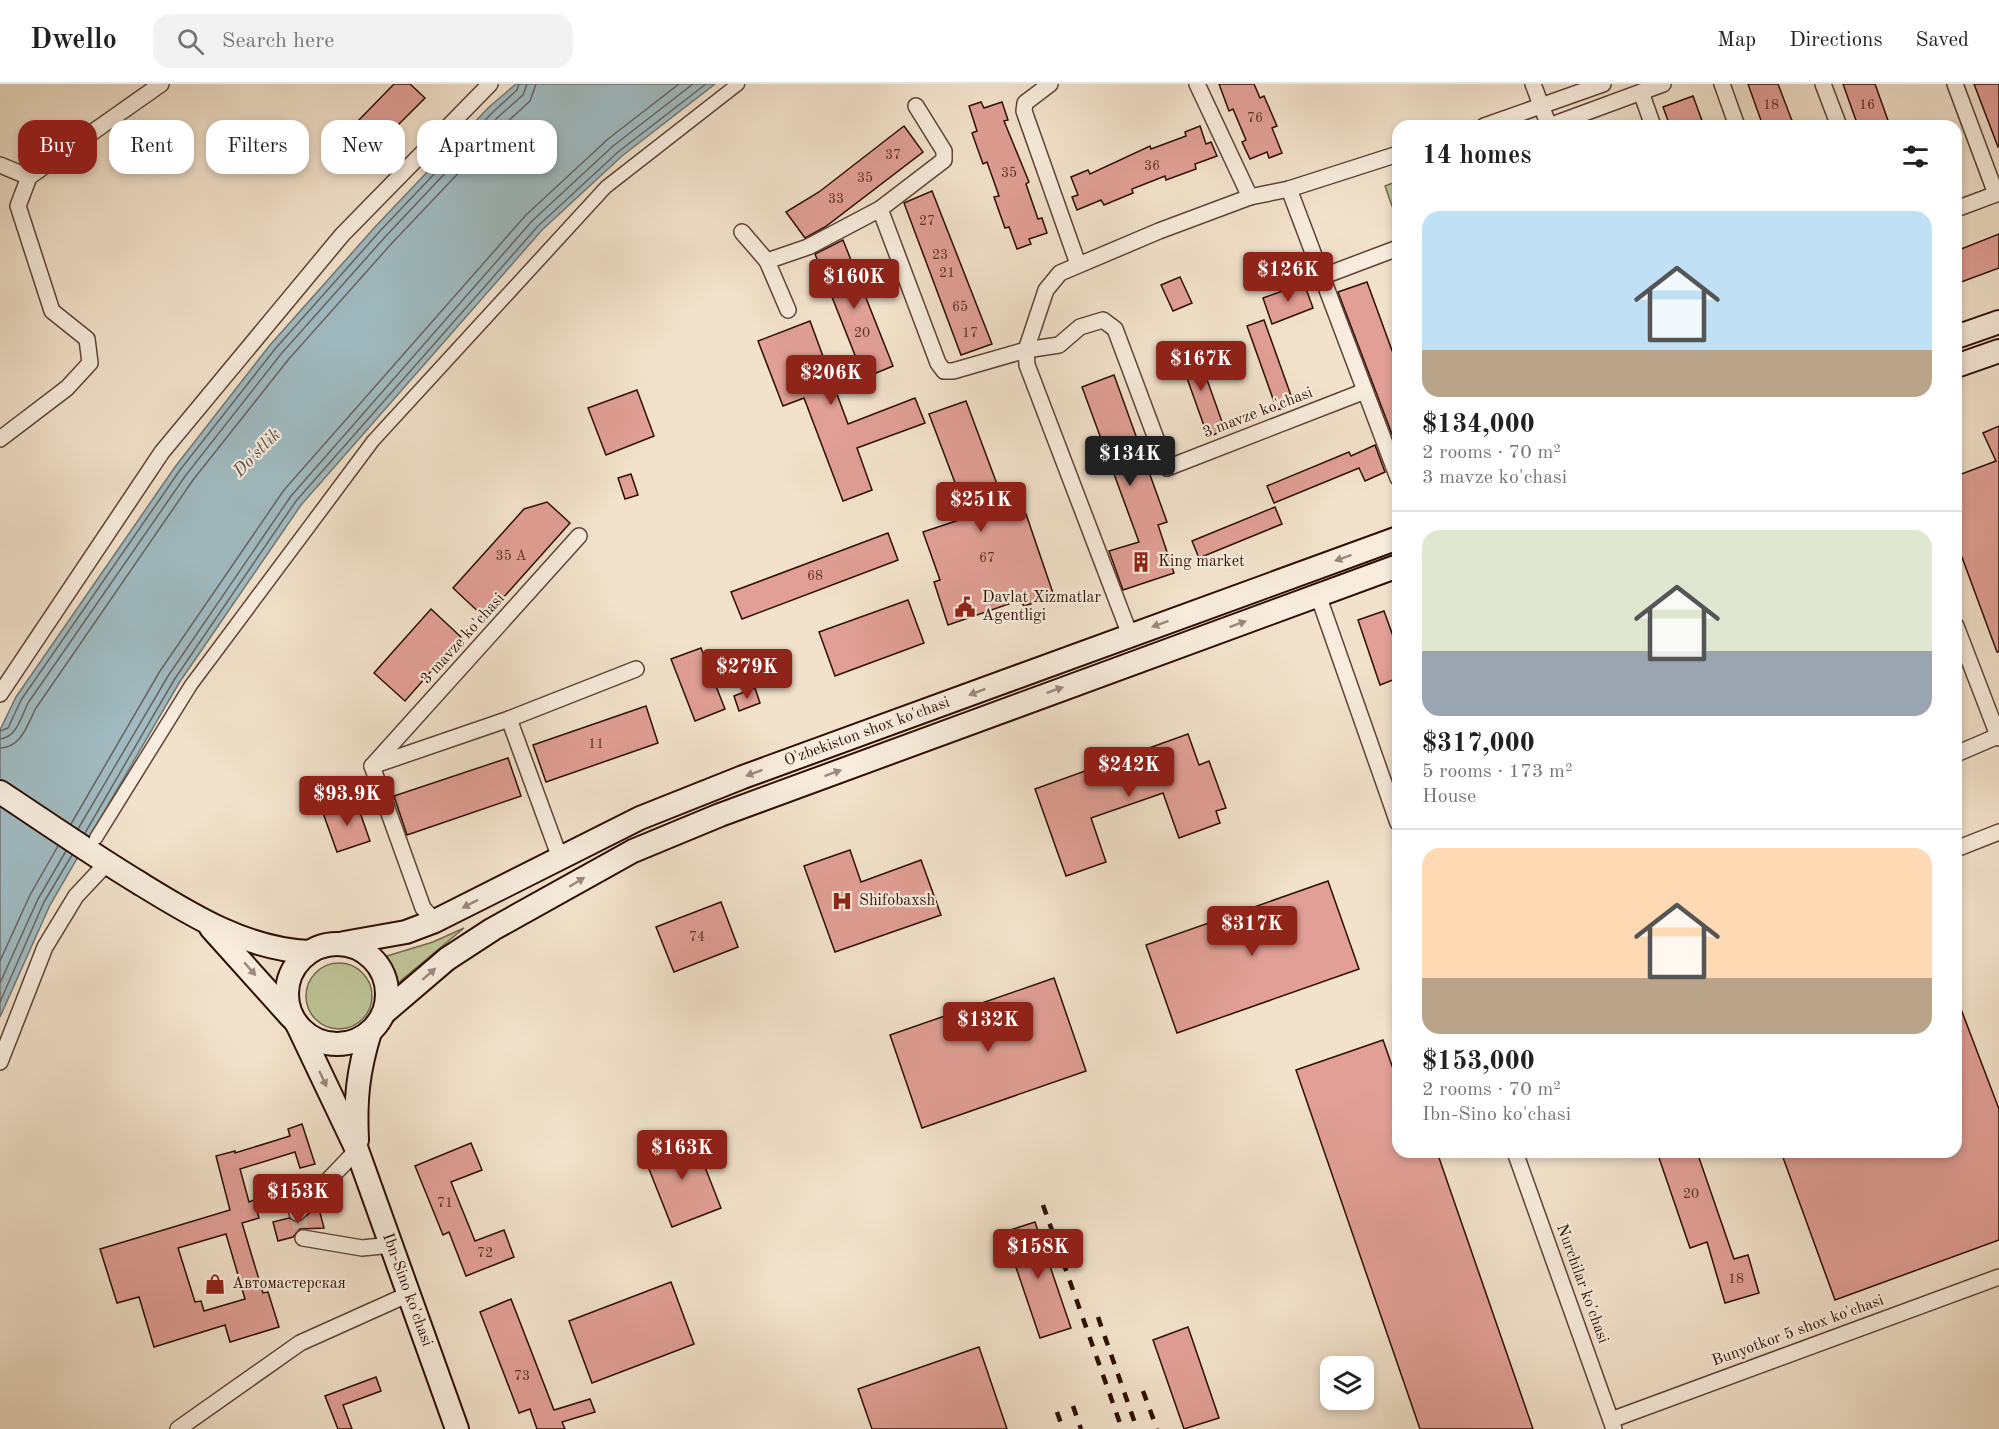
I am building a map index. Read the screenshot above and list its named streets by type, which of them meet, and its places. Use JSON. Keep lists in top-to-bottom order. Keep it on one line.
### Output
{"streets":{"main road":["O'zbekiston shox ko'chasi","Ibn-Sino ko'chasi"],"street":["3 mavze ko'chasi","Nurchilar ko'chasi","Bunyotkor 5 shox ko'chasi"]},"crossings":[["Nurchilar ko'chasi","Bunyotkor 5 shox ko'chasi"]],"water":["Do'stlik"],"places":{"building":["King market"],"public building":["Davlat Xizmatlar Agentligi"],"hospital":["Shifobaxsh"],"shop":["Автомастерская"]},"house_numbers":["18","16","76","37","36","35","35","33","27","23","21","65","20","17","35 А","67","68","11","74","20","71","72","18","73"],"page":{"header":"Dwello","search":"Search here","nav":["Map","Directions","Saved"],"chip":["Buy","Rent","Filters","New","Apartment"],"heading":"14 homes","list":[{"name":"$134,000","note":"2 rooms · 70 m² · 3 mavze ko'chasi"},{"name":"$317,000","note":"5 rooms · 173 m² · House"},{"name":"$153,000","note":"2 rooms · 70 m² · Ibn-Sino ko'chasi"}],"price":["$126K","$160K","$167K","$206K","$134K","$251K","$279K","$242K","$93.9K","$317K","$132K","$163K","$153K","$158K"]}}
